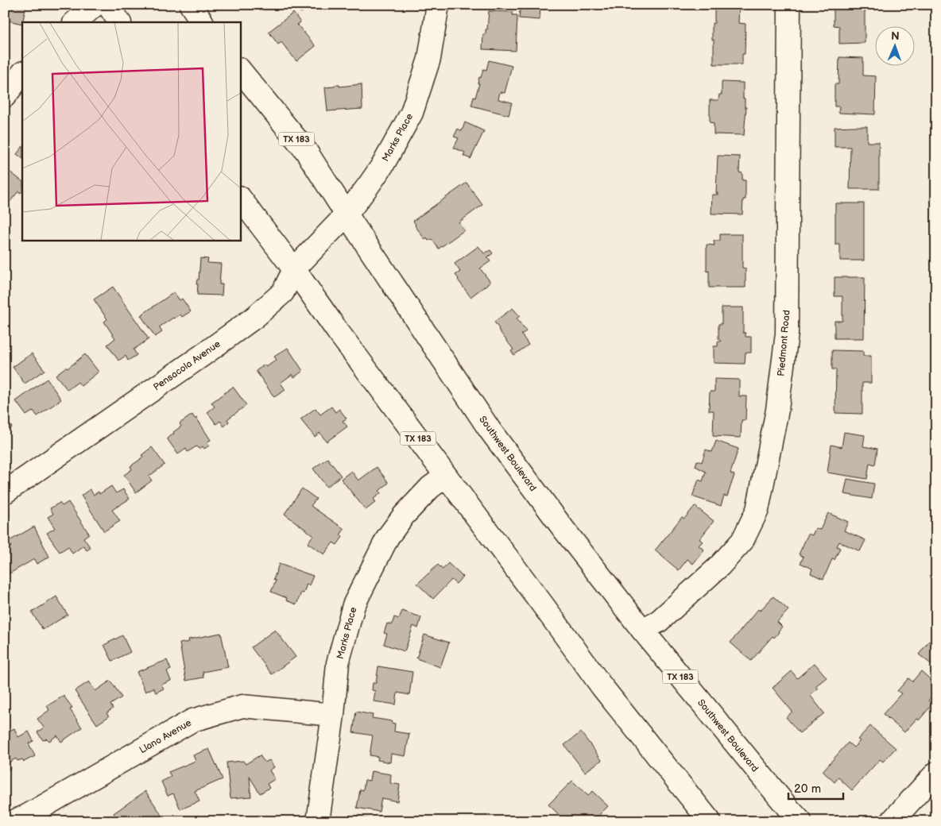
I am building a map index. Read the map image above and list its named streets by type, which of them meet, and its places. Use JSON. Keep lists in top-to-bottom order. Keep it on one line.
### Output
{"streets":{"street":["Marks Place","TX 183","Piedmont Road","Pensacola Avenue","Southwest Boulevard","Llano Avenue"]},"crossings":[["Marks Place","TX 183"],["Marks Place","Pensacola Avenue"],["Marks Place","Southwest Boulevard"],["Marks Place","Llano Avenue"],["TX 183","Pensacola Avenue"],["Piedmont Road","Southwest Boulevard"],["Pensacola Avenue","Southwest Boulevard"]],"scale_bar":"20 m","north":"top"}
